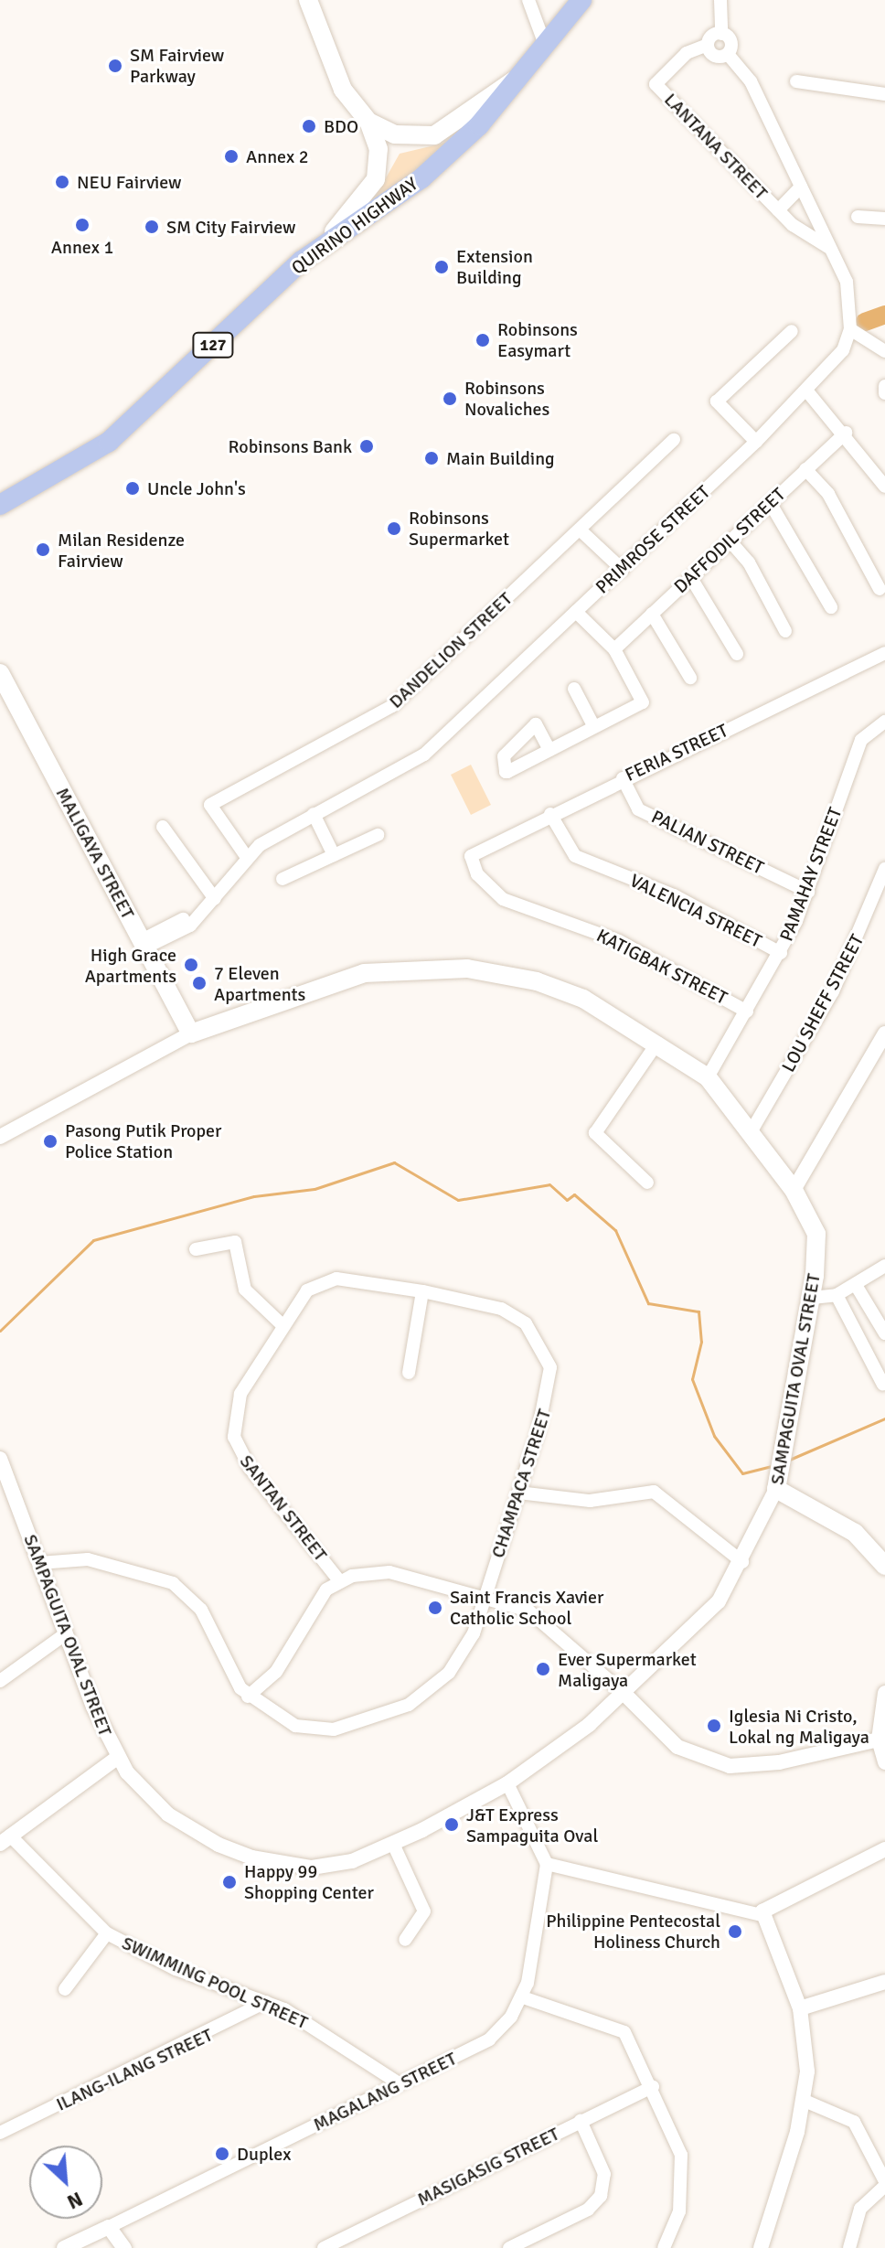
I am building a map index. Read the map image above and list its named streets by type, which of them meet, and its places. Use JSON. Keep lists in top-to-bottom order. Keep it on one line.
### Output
{"streets":{"main road":["QUIRINO HIGHWAY","127","MALIGAYA STREET","SAMPAGUITA OVAL STREET"],"street":["LANTANA STREET","PRIMROSE STREET","DAFFODIL STREET","DANDELION STREET","FERIA STREET","PALIAN STREET","PAMAHAY STREET","VALENCIA STREET","KATIGBAK STREET","LOU SHEFF STREET","CHAMPACA STREET","SANTAN STREET","SWIMMING POOL STREET","ILANG-ILANG STREET","MAGALANG STREET","MASIGASIG STREET"]},"crossings":[["LANTANA STREET","PRIMROSE STREET"],["PRIMROSE STREET","DANDELION STREET"],["PRIMROSE STREET","MALIGAYA STREET"],["FERIA STREET","PALIAN STREET"],["FERIA STREET","VALENCIA STREET"],["FERIA STREET","KATIGBAK STREET"],["PALIAN STREET","PAMAHAY STREET"],["MALIGAYA STREET","SAMPAGUITA OVAL STREET"],["PAMAHAY STREET","VALENCIA STREET"],["PAMAHAY STREET","KATIGBAK STREET"],["PAMAHAY STREET","SAMPAGUITA OVAL STREET"],["LOU SHEFF STREET","SAMPAGUITA OVAL STREET"],["SAMPAGUITA OVAL STREET","CHAMPACA STREET"],["CHAMPACA STREET","SANTAN STREET"],["SWIMMING POOL STREET","ILANG-ILANG STREET"],["SWIMMING POOL STREET","MAGALANG STREET"]],"places":["SM Fairview Parkway","BDO","Annex 2","NEU Fairview","Annex 1","SM City Fairview","Extension Building","Robinsons Easymart","Robinsons Novaliches","Robinsons Bank","Main Building","Uncle John's","Robinsons Supermarket","Milan Residenze Fairview","High Grace Apartments","7 Eleven Apartments","Pasong Putik Proper Police Station","Saint Francis Xavier Catholic School","Ever Supermarket Maligaya","Iglesia Ni Cristo, Lokal ng Maligaya","J&T Express Sampaguita Oval","Happy 99 Shopping Center","Philippine Pentecostal Holiness Church","Duplex"],"north":"bottom right"}
